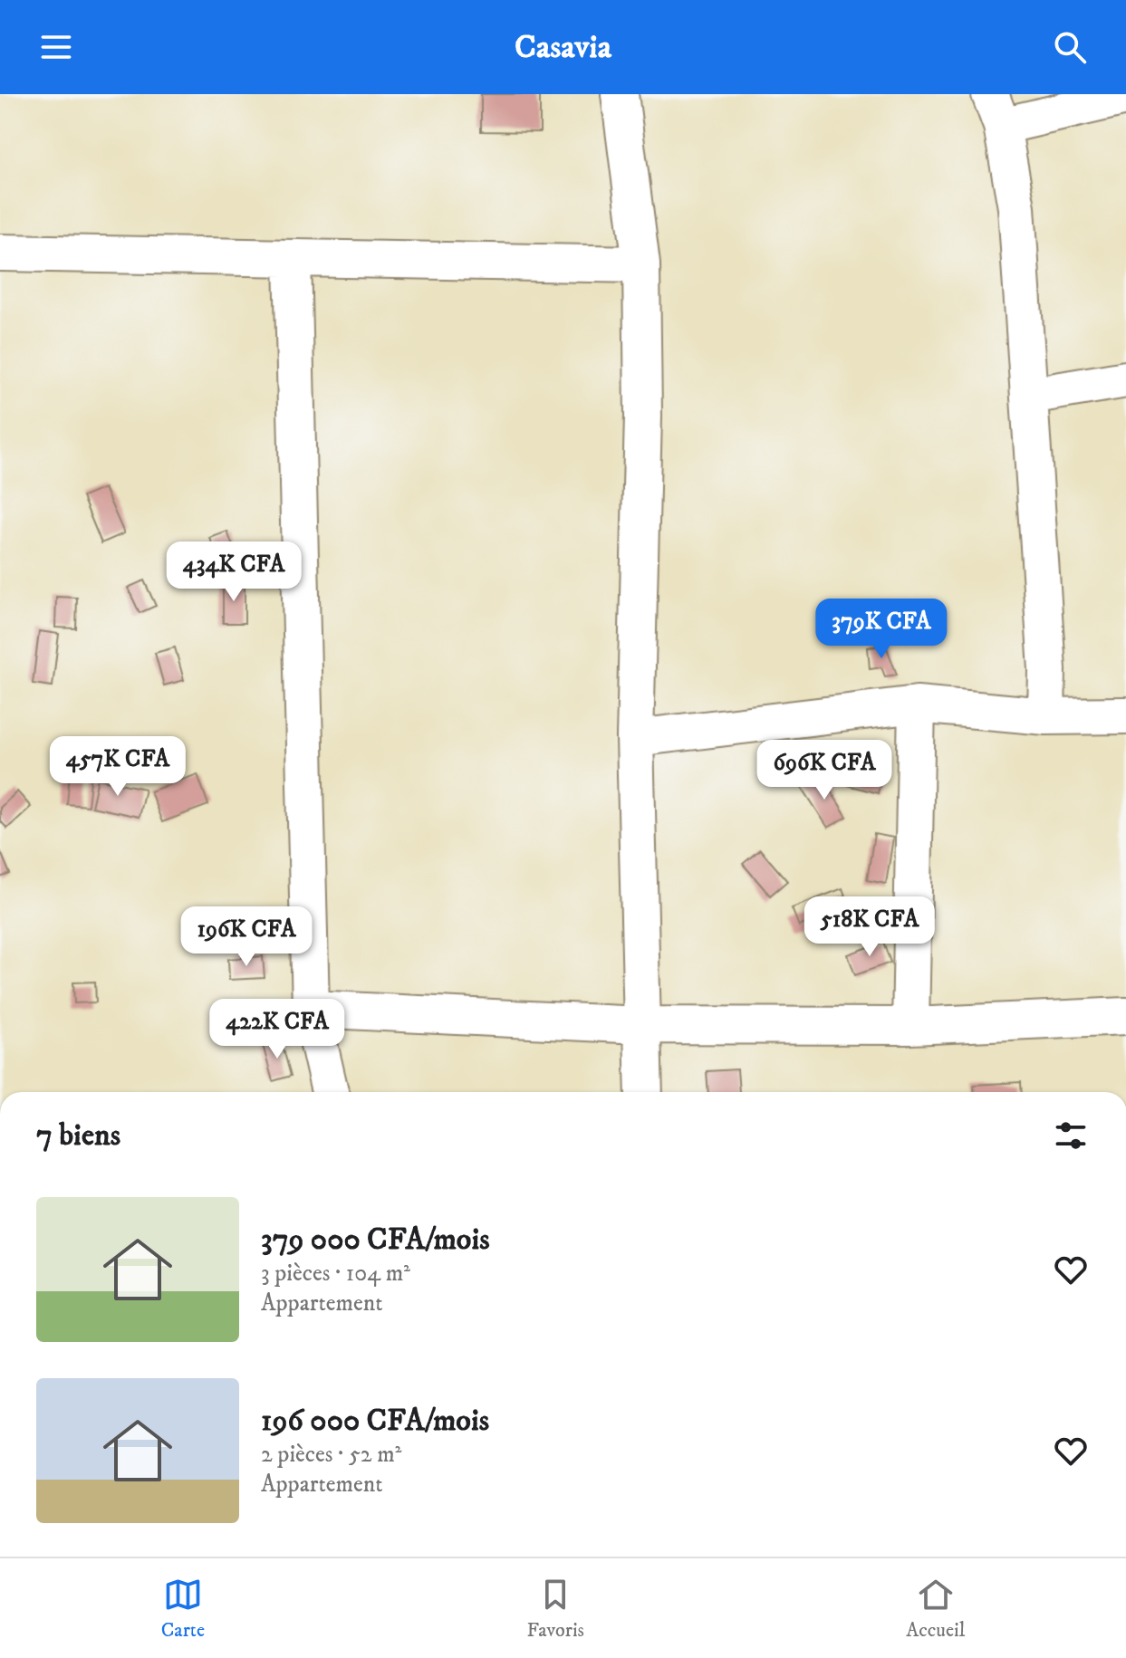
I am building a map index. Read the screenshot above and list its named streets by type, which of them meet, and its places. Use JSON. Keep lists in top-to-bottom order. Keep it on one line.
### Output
{"page":{"header":"Casavia","price":["434K CFA","379K CFA","457K CFA","696K CFA","518K CFA","196K CFA","422K CFA"],"heading":"7 biens","list":[{"name":"379 000 CFA/mois","note":"3 pièces · 104 m² · Appartement"},{"name":"196 000 CFA/mois","note":"2 pièces · 52 m² · Appartement"}],"tabs":["Carte","Favoris","Accueil"]}}
